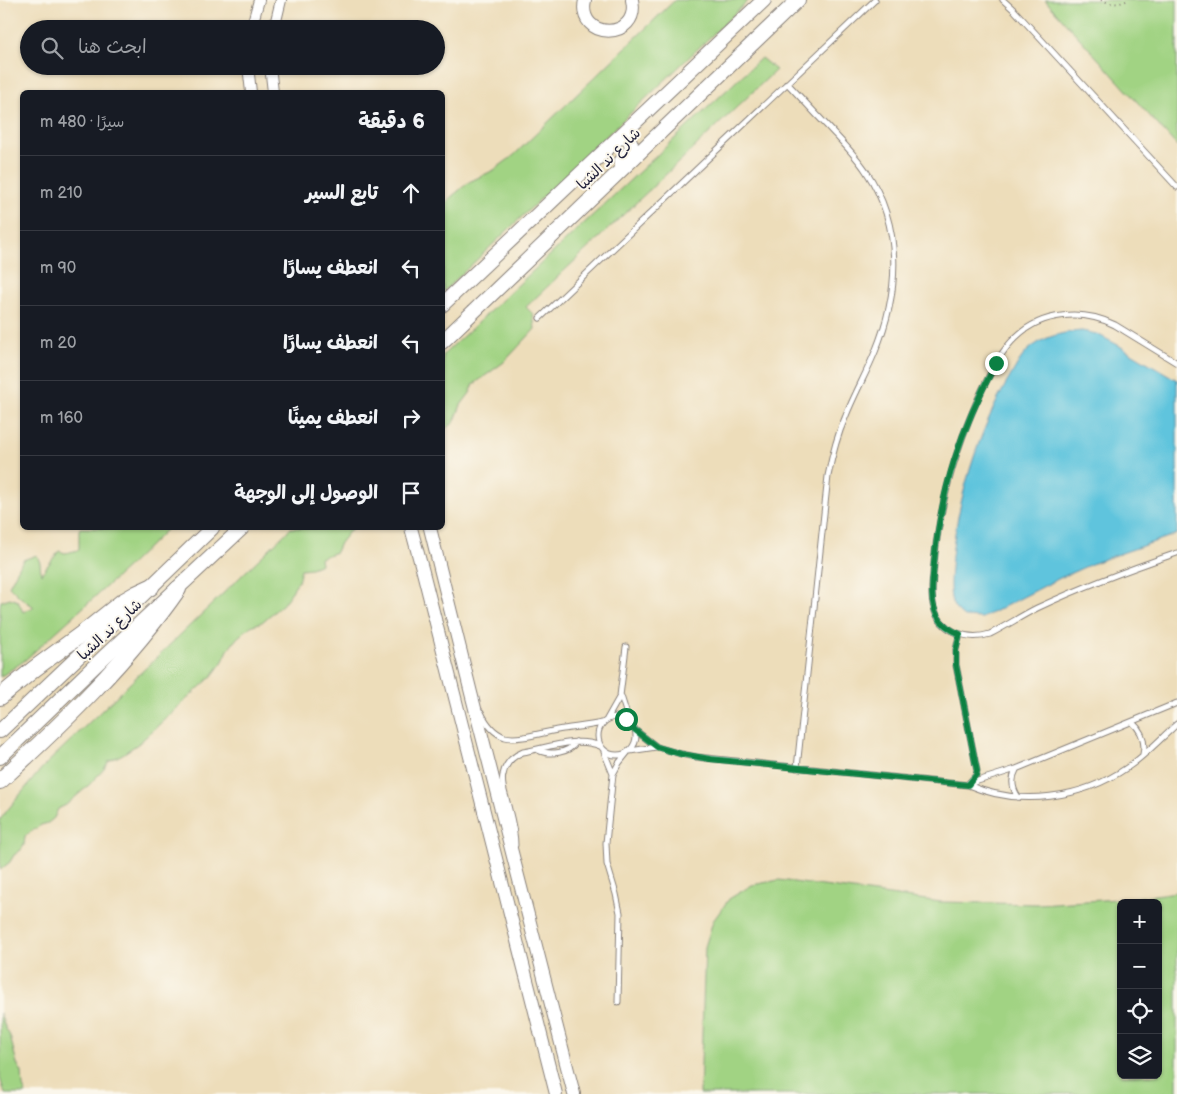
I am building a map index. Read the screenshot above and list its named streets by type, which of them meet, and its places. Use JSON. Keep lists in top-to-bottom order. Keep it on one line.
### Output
{"streets":{"main road":["شارع ند الشبا"]},"page":{"search":"ابحث هنا","heading":["6 دقيقة","سيرًا · 480 m"],"list":[["تابع السير","210 m"],["انعطف يسارًا","90 m"],["انعطف يسارًا","20 m"],["انعطف يمينًا","160 m"],"الوصول إلى الوجهة"],"map_buttons":["+","−"]}}
